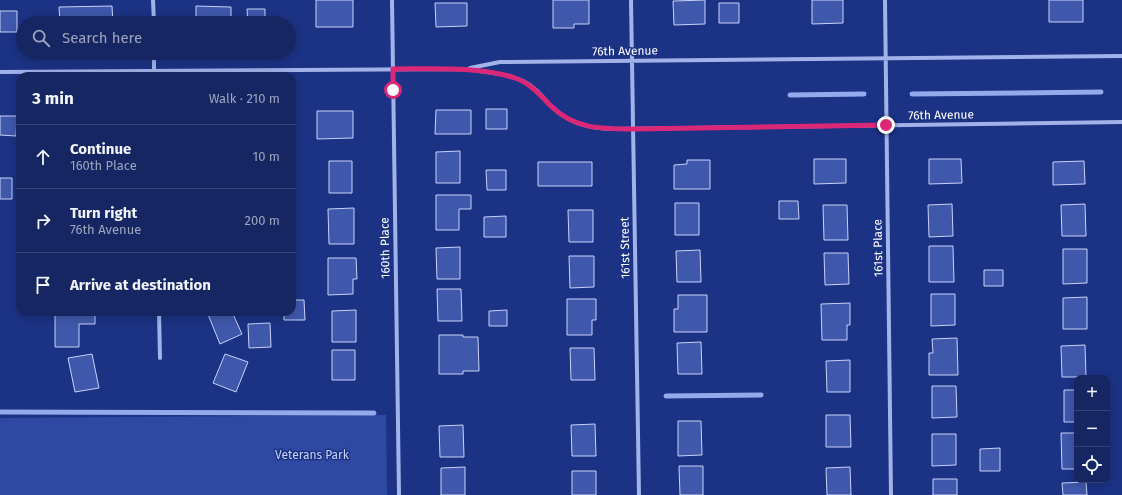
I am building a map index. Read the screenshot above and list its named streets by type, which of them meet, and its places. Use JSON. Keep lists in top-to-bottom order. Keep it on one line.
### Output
{"streets":{"street":["76th Avenue","160th Place","161st Street","161st Place"]},"crossings":[["76th Avenue","160th Place"],["76th Avenue","161st Street"],["76th Avenue","161st Place"]],"parks":["Veterans Park"],"page":{"search":"Search here","heading":["3 min","Walk · 210 m"],"list":[["Continue","160th Place","10 m"],["Turn right","76th Avenue","200 m"],"Arrive at destination"],"map_buttons":["+","−"]}}
